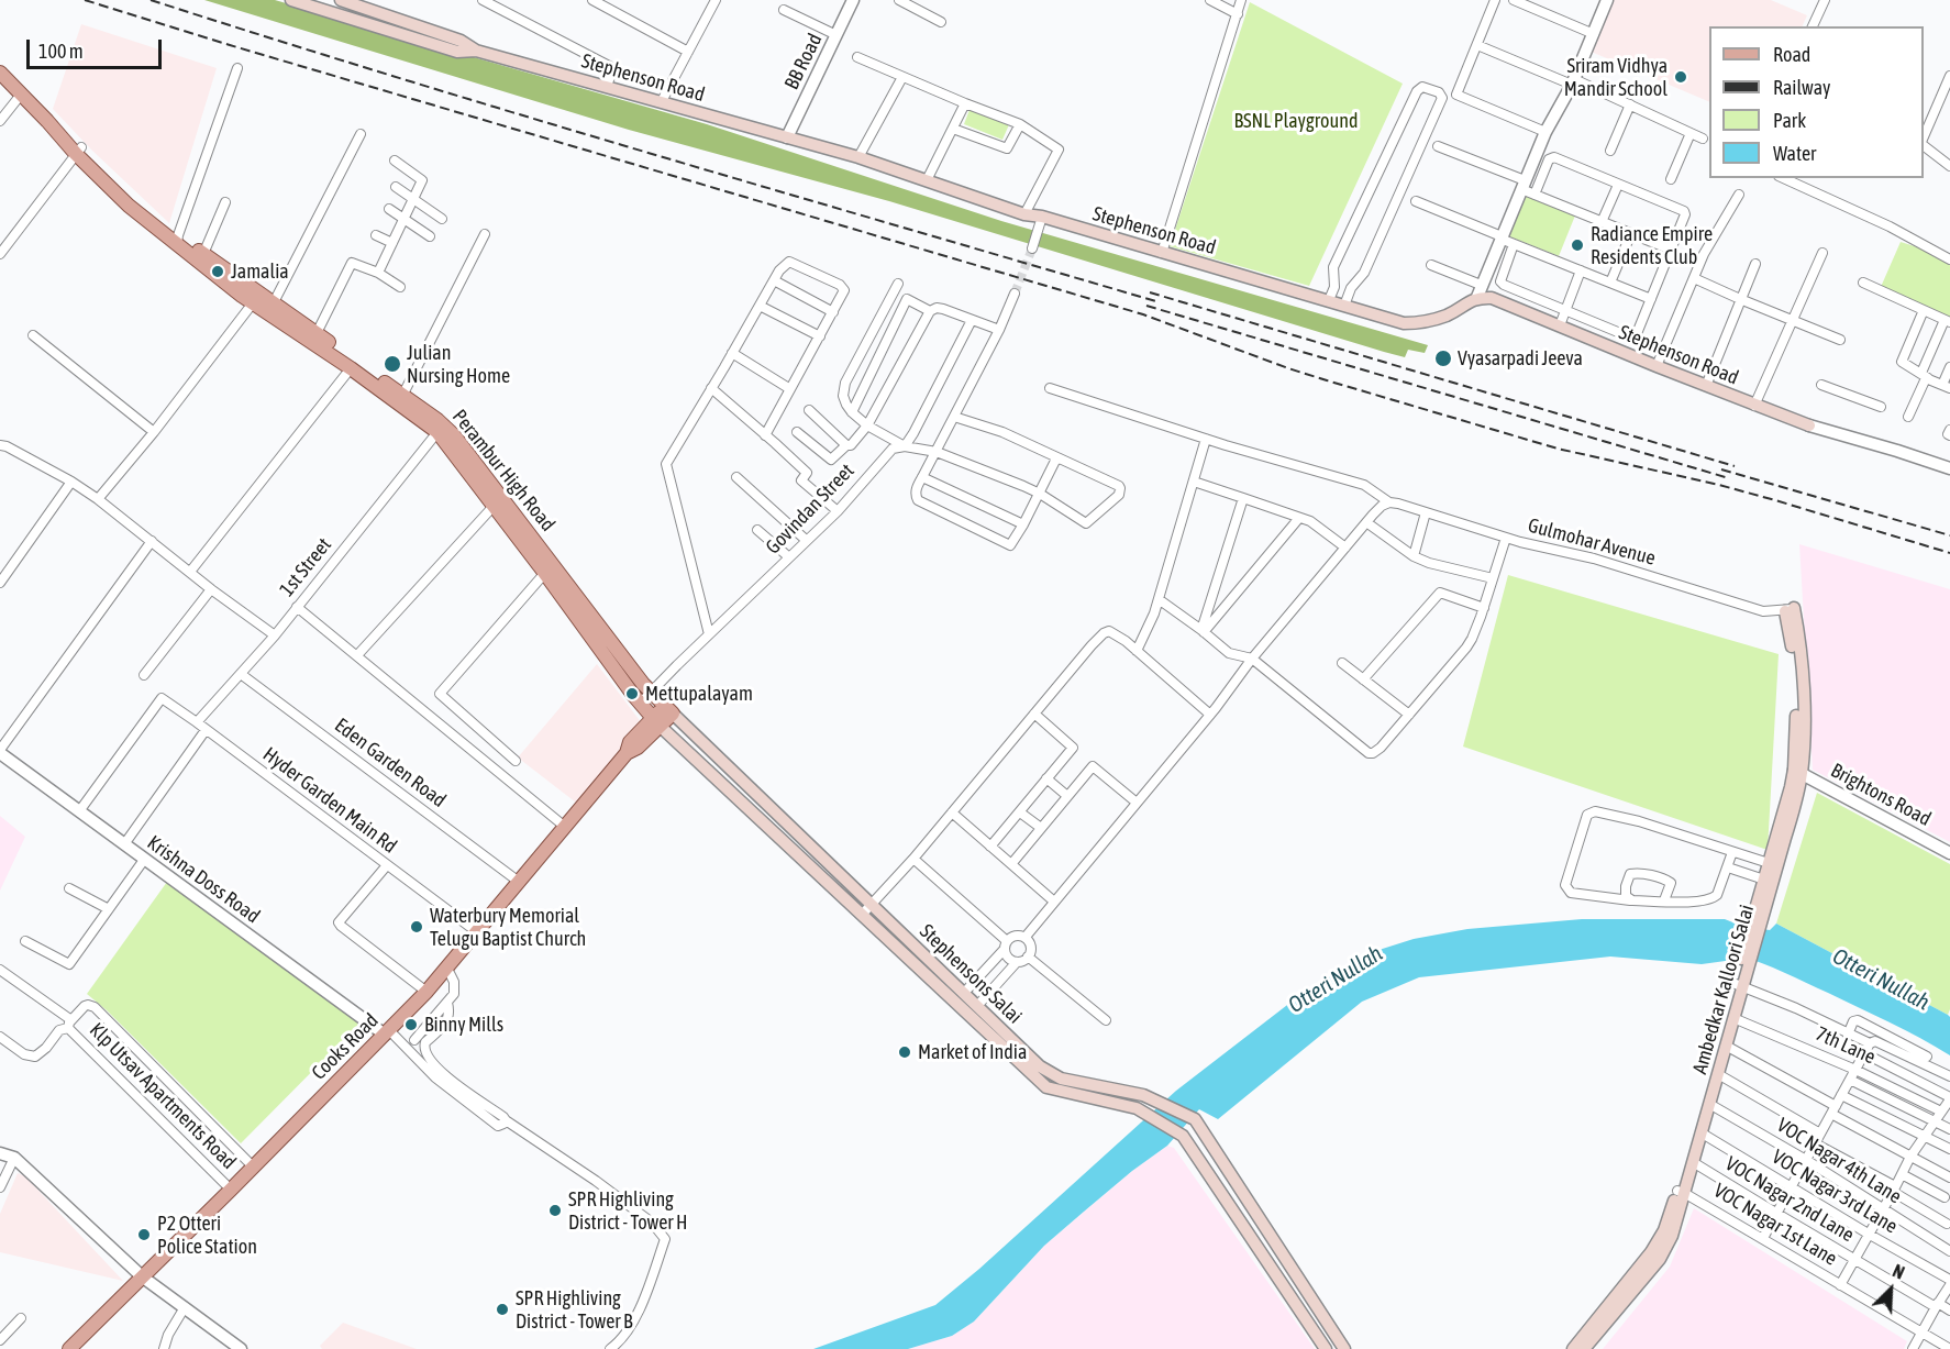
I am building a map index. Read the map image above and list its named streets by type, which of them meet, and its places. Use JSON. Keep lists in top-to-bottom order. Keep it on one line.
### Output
{"streets":{"main road":["Stephenson Road","Perambur High Road","Stephensons Salai","Ambedkar Kalloori Salai","Cooks Road"],"street":["BB Road","Govindan Street","Gulmohar Avenue","1st Street","Eden Garden Road","Brightons Road","Hyder Garden Main Rd","Krishna Doss Road","7th Lane","Klp Utsav Apartments Road","VOC Nagar 4th Lane","VOC Nagar 3rd Lane","VOC Nagar 2nd Lane","VOC Nagar 1st Lane"]},"crossings":[["BB Road","Stephenson Road"],["Perambur High Road","Govindan Street"],["Perambur High Road","1st Street"],["Perambur High Road","Stephensons Salai"],["Perambur High Road","Cooks Road"],["Gulmohar Avenue","Ambedkar Kalloori Salai"],["1st Street","Eden Garden Road"],["1st Street","Hyder Garden Main Rd"],["Eden Garden Road","Cooks Road"],["Brightons Road","Ambedkar Kalloori Salai"],["Hyder Garden Main Rd","Krishna Doss Road"],["Hyder Garden Main Rd","Cooks Road"],["Krishna Doss Road","Cooks Road"],["Stephensons Salai","Cooks Road"],["Ambedkar Kalloori Salai","7th Lane"],["Ambedkar Kalloori Salai","VOC Nagar 4th Lane"],["Ambedkar Kalloori Salai","VOC Nagar 3rd Lane"],["Ambedkar Kalloori Salai","VOC Nagar 2nd Lane"],["Ambedkar Kalloori Salai","VOC Nagar 1st Lane"],["Cooks Road","Klp Utsav Apartments Road"]],"water":["Otteri Nullah"],"parks":["BSNL Playground"],"places":["Sriram Vidhya Mandir School","Radiance Empire Residents Club","Jamalia","Vyasarpadi Jeeva","Julian Nursing Home","Mettupalayam","Waterbury Memorial Telugu Baptist Church","Binny Mills","Market of India","SPR Highliving District - Tower H","P2 Otteri Police Station","SPR Highliving District - Tower B"],"legend":["Road","Railway","Park","Water"],"scale_bar":"100 m","north":"top right"}
